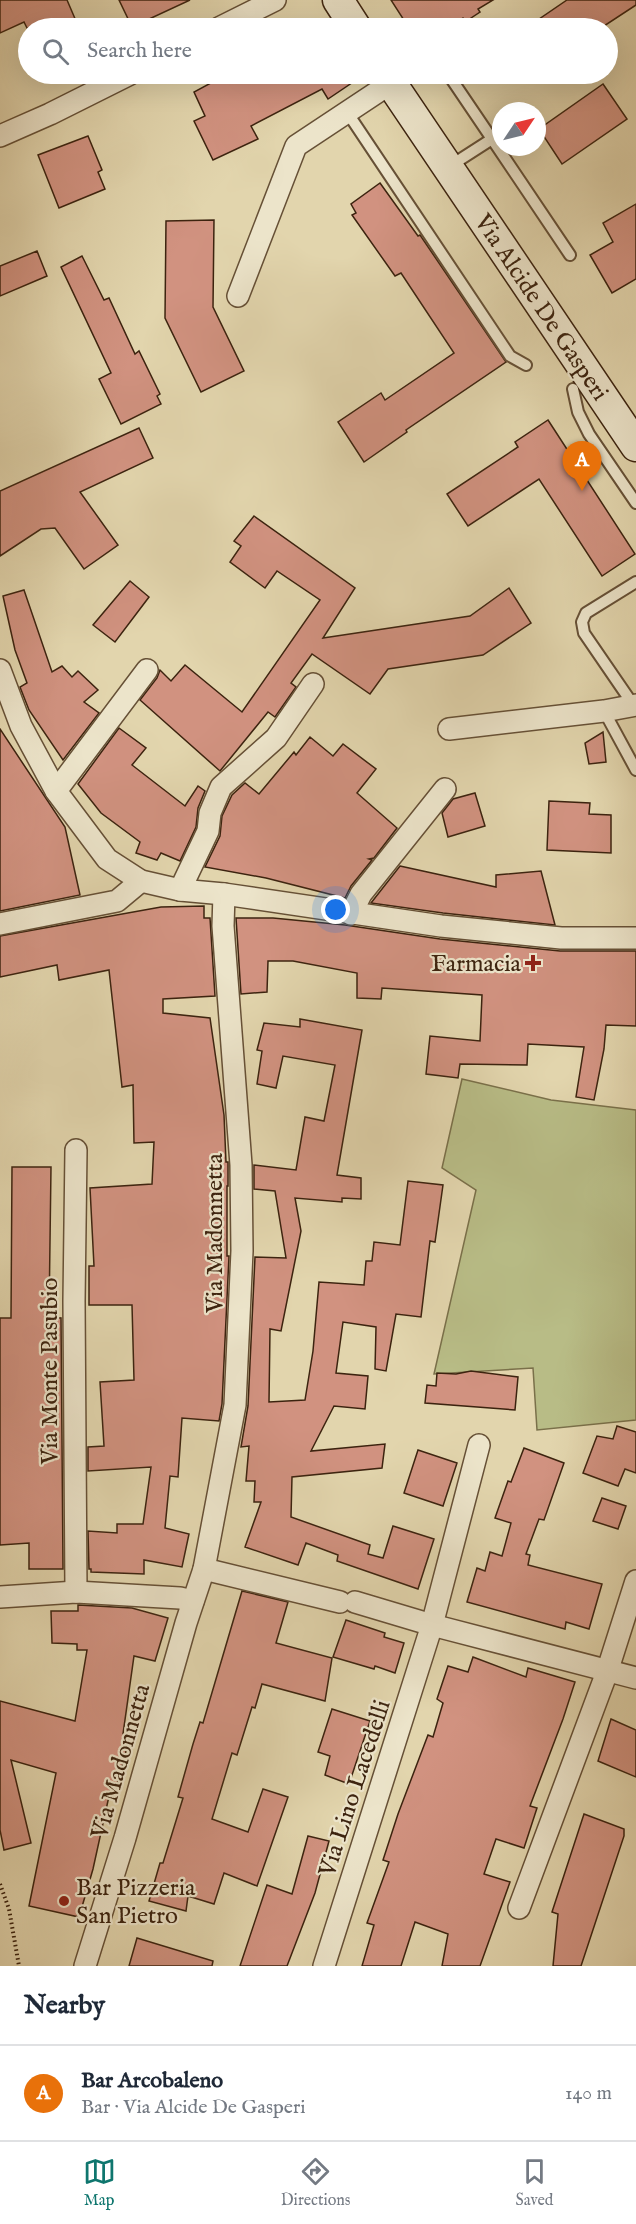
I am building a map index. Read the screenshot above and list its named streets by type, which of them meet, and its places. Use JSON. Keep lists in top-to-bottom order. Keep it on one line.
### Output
{"streets":{"street":["Via Alcide De Gasperi","Via Madonnetta","Via Monte Pasubio","Via Lino Lacedelli"]},"places":{"health":["Farmacia"],"other":["Bar Pizzeria San Pietro"]},"north":"top right","page":{"search":"Search here","pins":"A","heading":"Nearby","list":[{"mark":"A","name":"Bar Arcobaleno","note":"Bar · Via Alcide De Gasperi","value":"140 m"}],"nav":["Map","Directions","Saved"]}}
